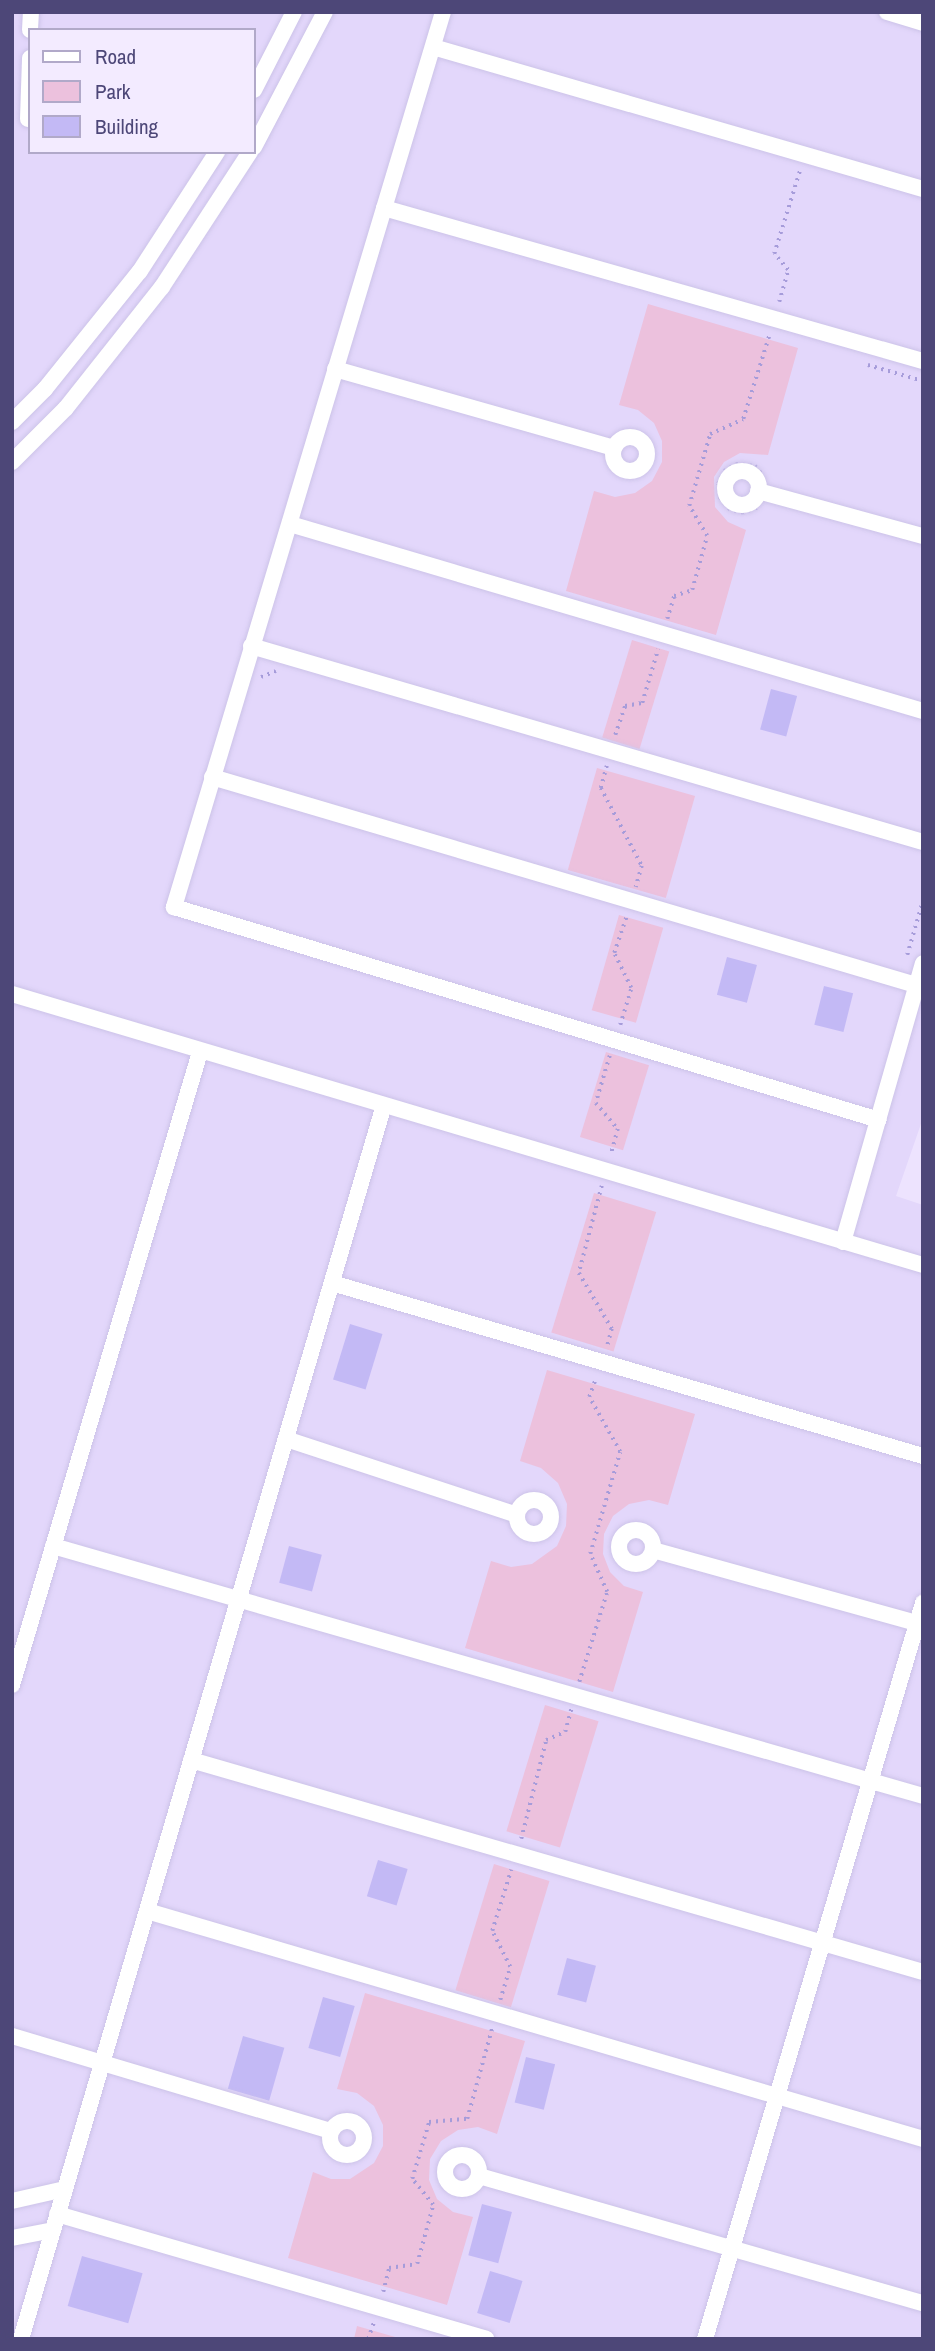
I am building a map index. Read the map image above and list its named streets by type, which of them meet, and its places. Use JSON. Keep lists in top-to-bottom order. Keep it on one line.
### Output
{"legend":["Road","Park","Building"]}
